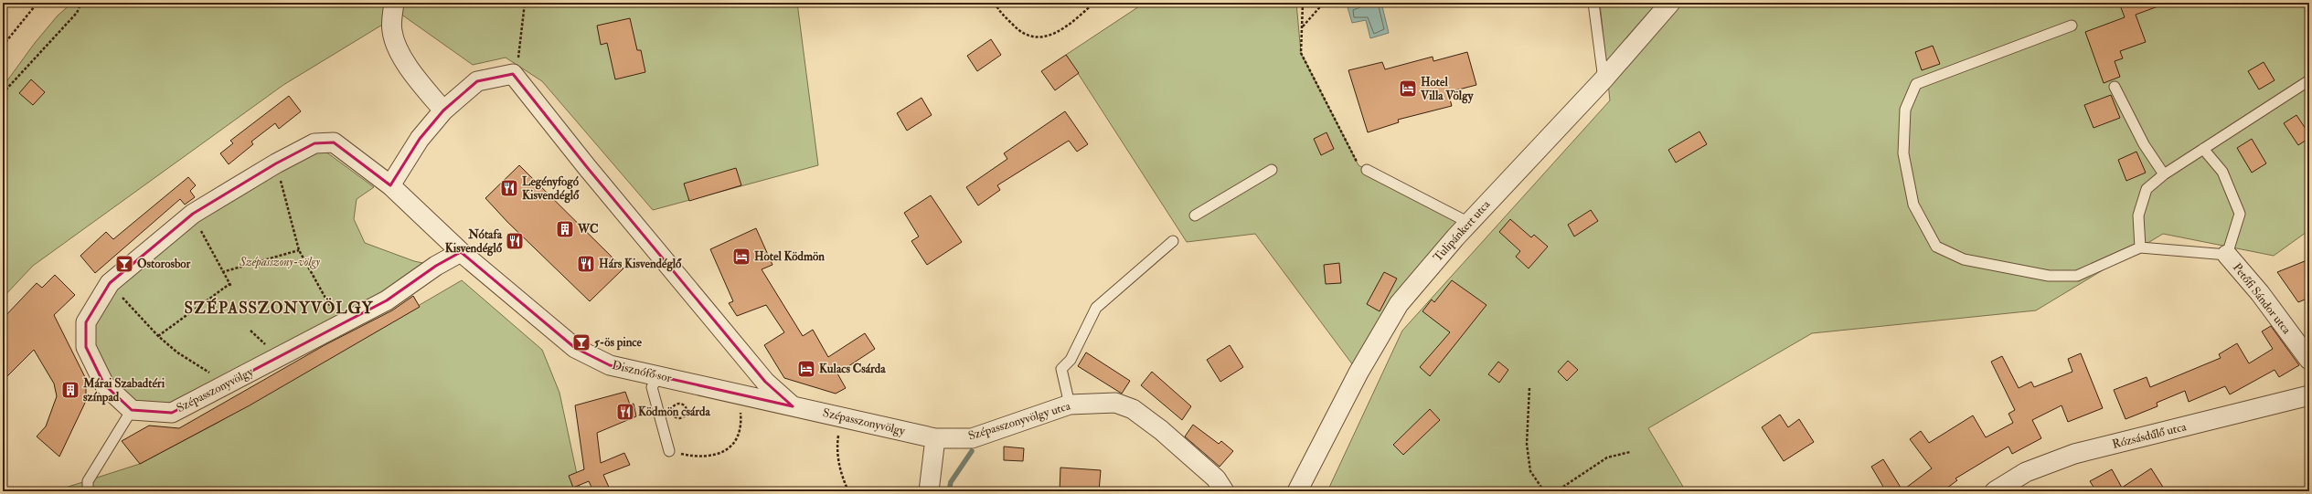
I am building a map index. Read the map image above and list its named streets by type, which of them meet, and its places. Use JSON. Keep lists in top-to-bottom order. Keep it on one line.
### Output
{"streets":{"street":["Tulipánkert utca","Petőfi Sándor utca","Disznófő sor","Szépasszonyvölgy","Szépasszonyvölgy utca","Rózsásdűlő utca"]},"crossings":[["Disznófő sor","Szépasszonyvölgy"],["Szépasszonyvölgy","Szépasszonyvölgy utca"]],"districts":["SZÉPASSZONYVÖLGY"],"parks":["Szépasszony-völgy"],"places":{"hotel":["Hotel Villa Völgy","Hotel Ködmön","Kulacs Csárda"],"restaurant":["Legényfogó Kisvendéglő","Nótafa Kisvendéglő","Hárs Kisvendéglő","Ködmön csárda"],"building":["WC","Márai Szabadtéri színpad"],"bar":["Ostorosbor","5-ös pince"]}}
